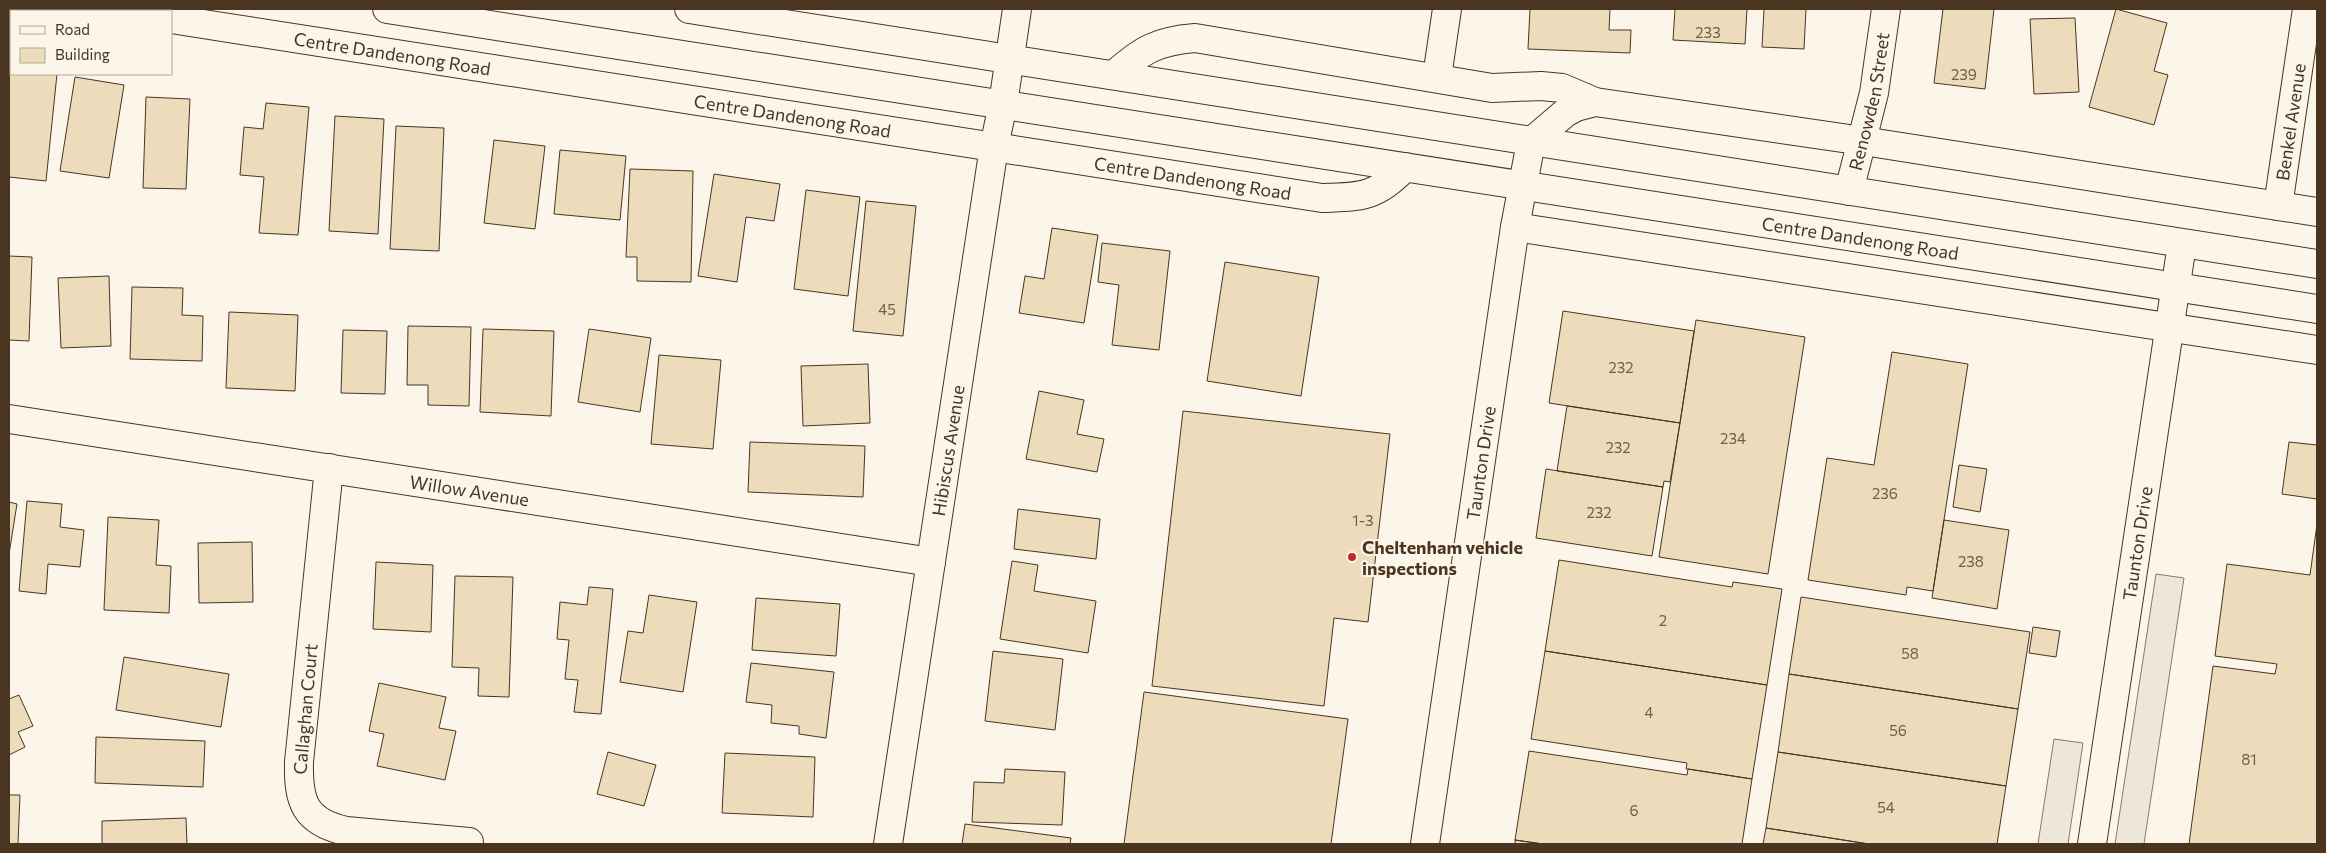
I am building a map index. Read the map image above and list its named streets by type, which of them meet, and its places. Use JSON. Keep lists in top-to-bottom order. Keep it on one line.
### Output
{"streets":{"street":["Centre Dandenong Road","Renowden Street","Benkel Avenue","Hibiscus Avenue","Taunton Drive","Willow Avenue","Callaghan Court"]},"crossings":[["Centre Dandenong Road","Hibiscus Avenue"],["Centre Dandenong Road","Taunton Drive"],["Hibiscus Avenue","Willow Avenue"],["Willow Avenue","Callaghan Court"]],"places":["Cheltenham vehicle inspections"],"house_numbers":["233","239","45","232","234","232","236","232","1-3","238","2","58","4","56","81","54","6"],"legend":["Road","Building"]}
